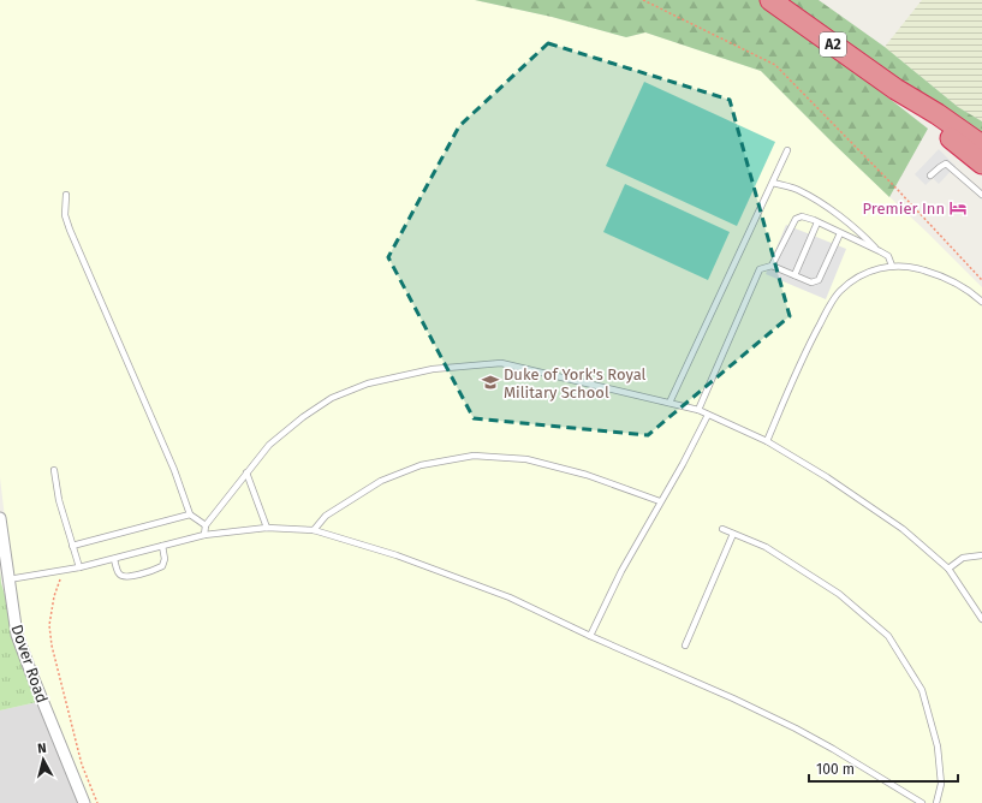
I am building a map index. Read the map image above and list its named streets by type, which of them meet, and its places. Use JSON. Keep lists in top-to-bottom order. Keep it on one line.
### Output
{"streets":{"highway":["A2"],"street":["Dover Road"]},"places":{"hotel":["Premier Inn"],"school or university":["Duke of York's Royal Military School"]},"scale_bar":"100 m","north":"top"}
